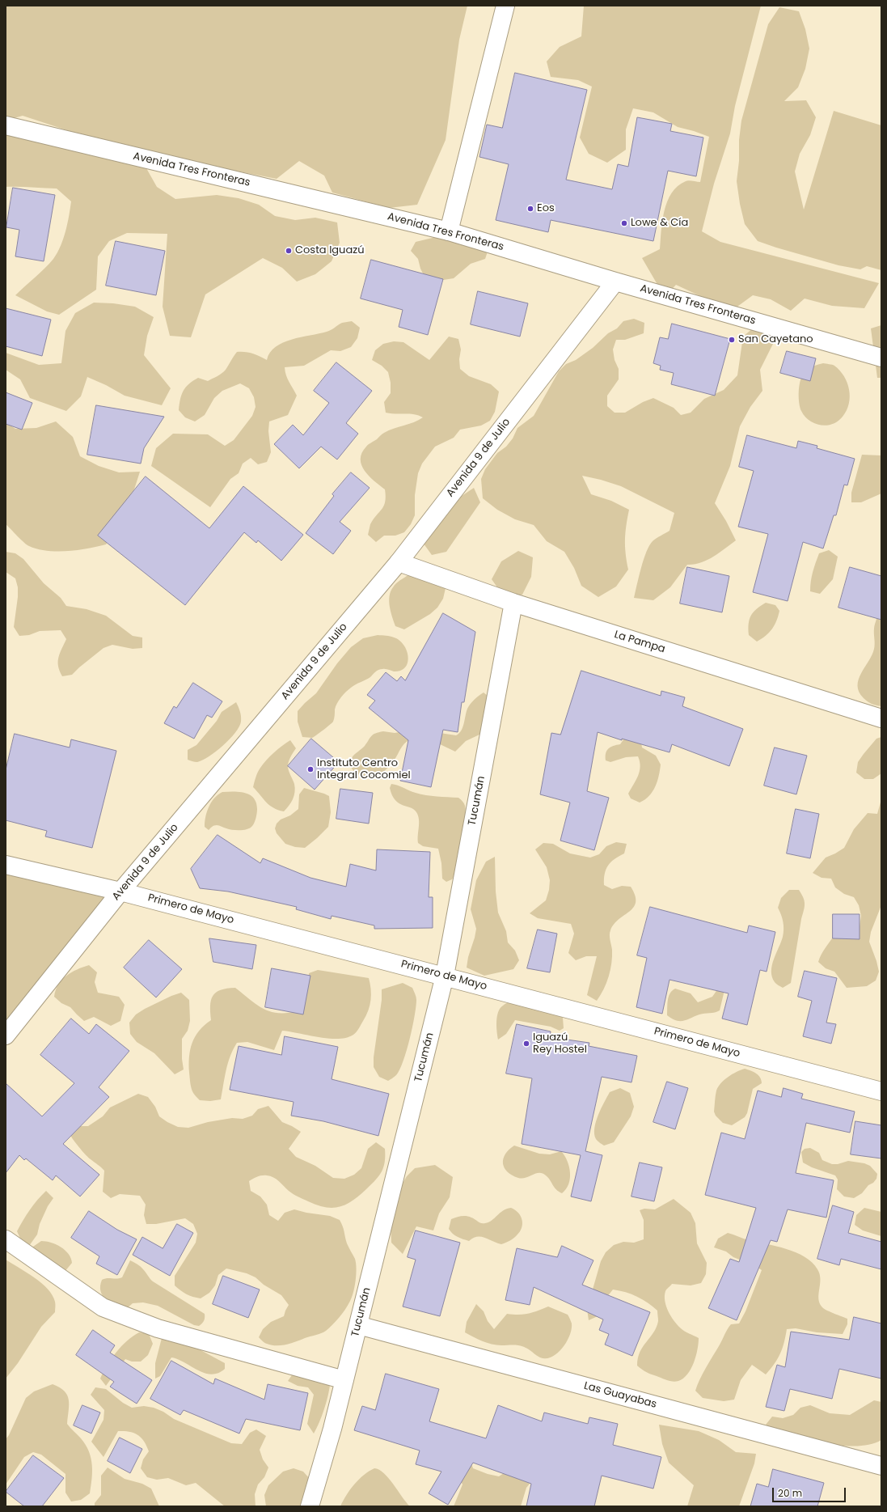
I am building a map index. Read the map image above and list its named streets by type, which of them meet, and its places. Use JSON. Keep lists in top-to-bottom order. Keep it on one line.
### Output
{"streets":{"street":["Avenida Tres Fronteras","Avenida 9 de Julio","La Pampa","Tucumán","Primero de Mayo","Las Guayabas"]},"crossings":[["Avenida Tres Fronteras","Avenida 9 de Julio"],["Avenida 9 de Julio","La Pampa"],["Avenida 9 de Julio","Primero de Mayo"],["La Pampa","Tucumán"],["Tucumán","Primero de Mayo"],["Tucumán","Las Guayabas"]],"places":["Eos","Lowe & Cía","Costa Iguazú","San Cayetano","Instituto Centro Integral Cocomiel","Iguazú Rey Hostel"],"scale_bar":"20 m"}
